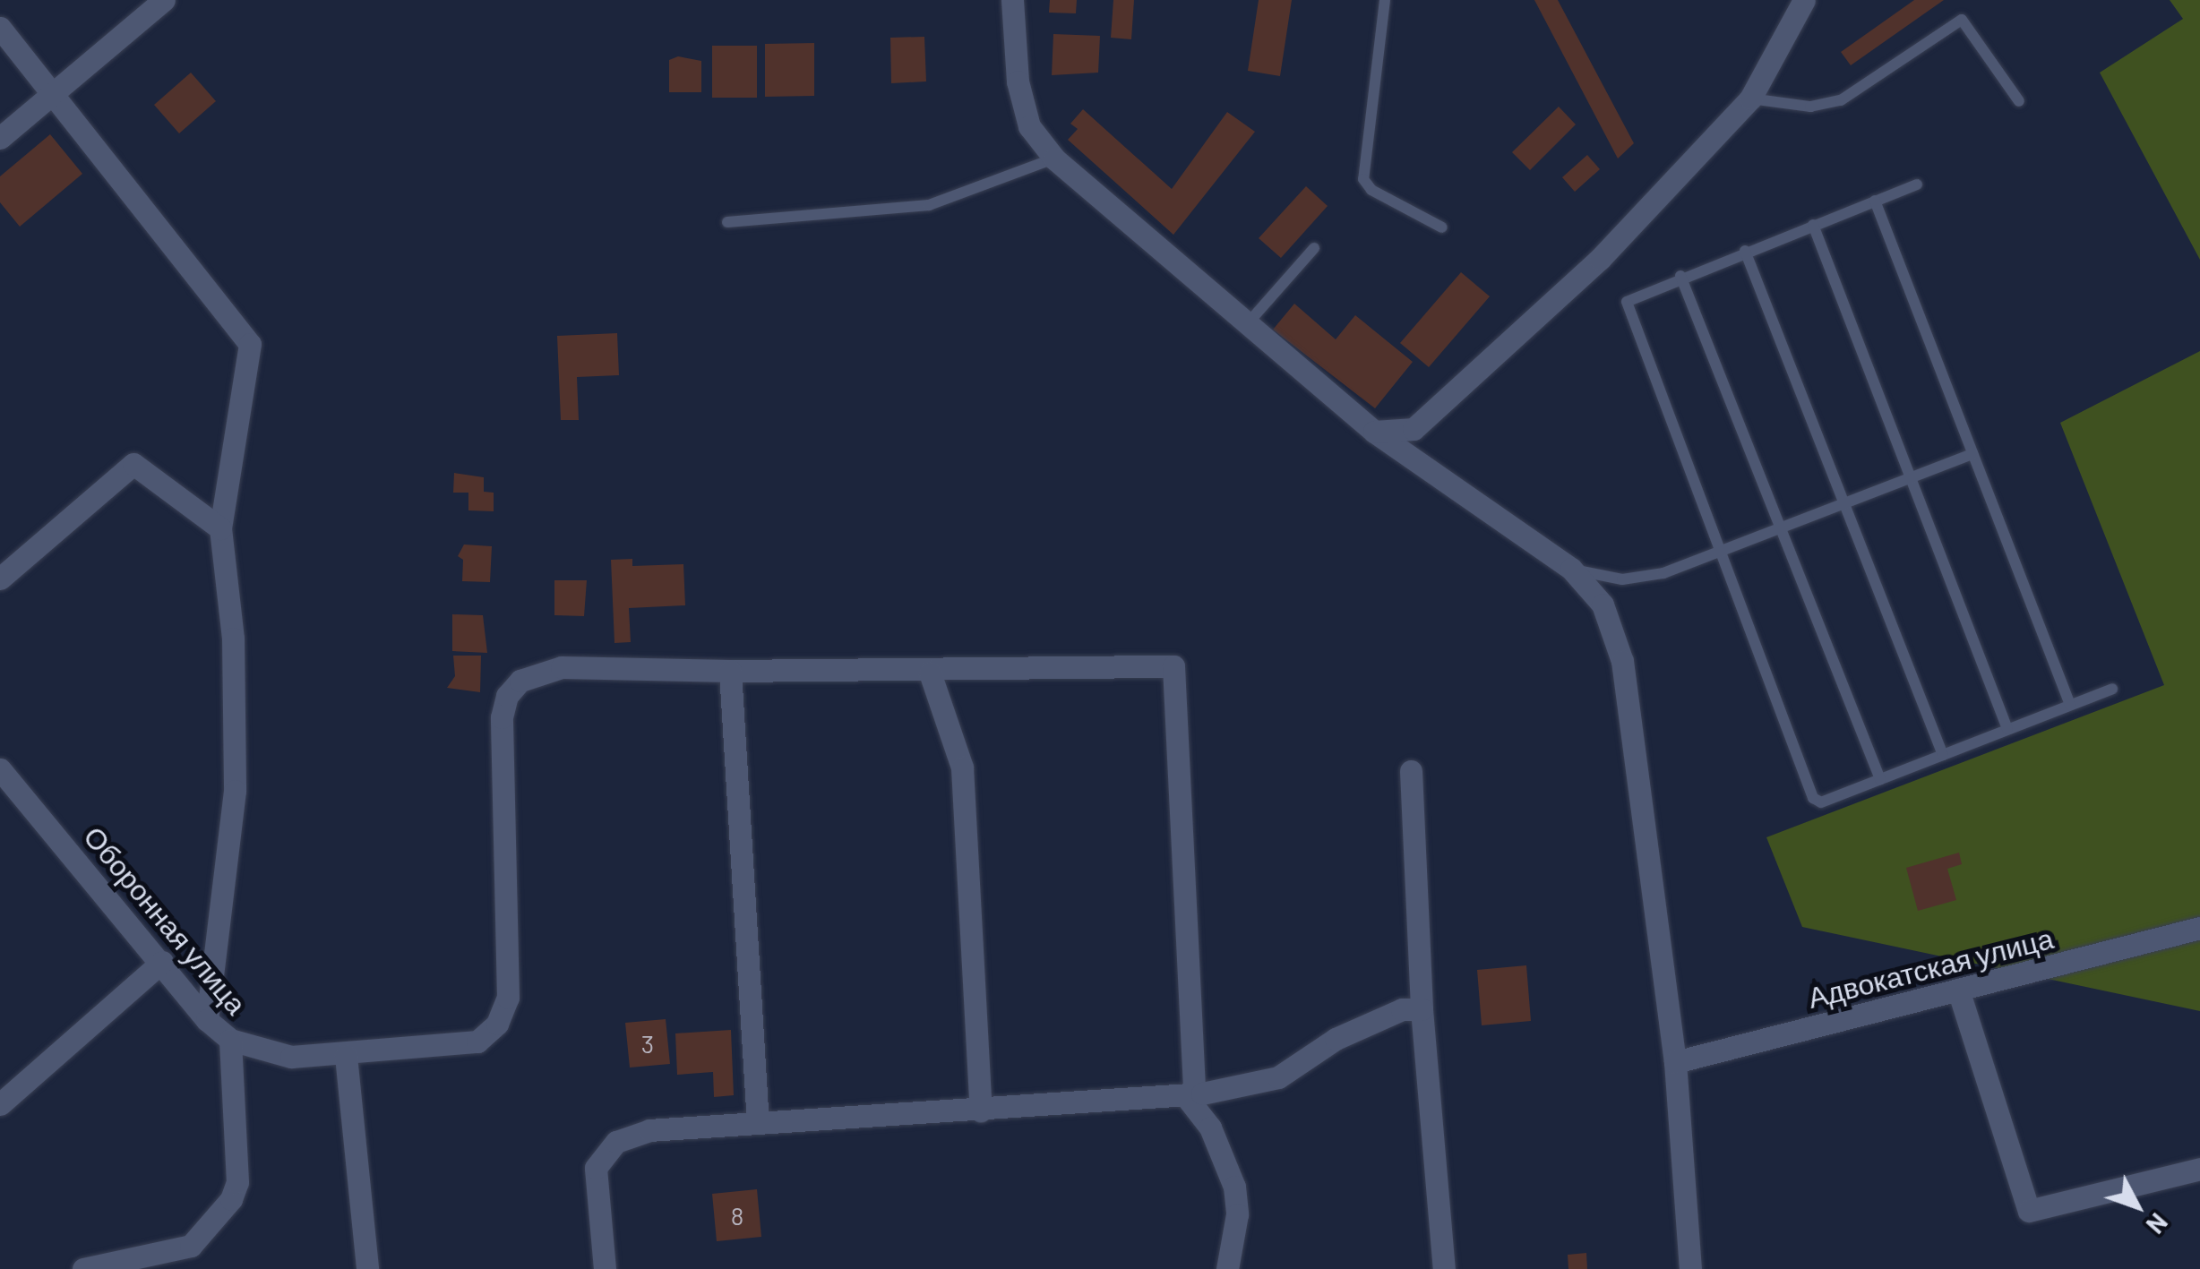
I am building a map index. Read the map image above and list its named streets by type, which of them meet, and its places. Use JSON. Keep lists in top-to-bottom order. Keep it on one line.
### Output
{"streets":{"street":["Оборонная улица","Адвокатская улица"]},"house_numbers":["3","8"],"north":"bottom right"}
